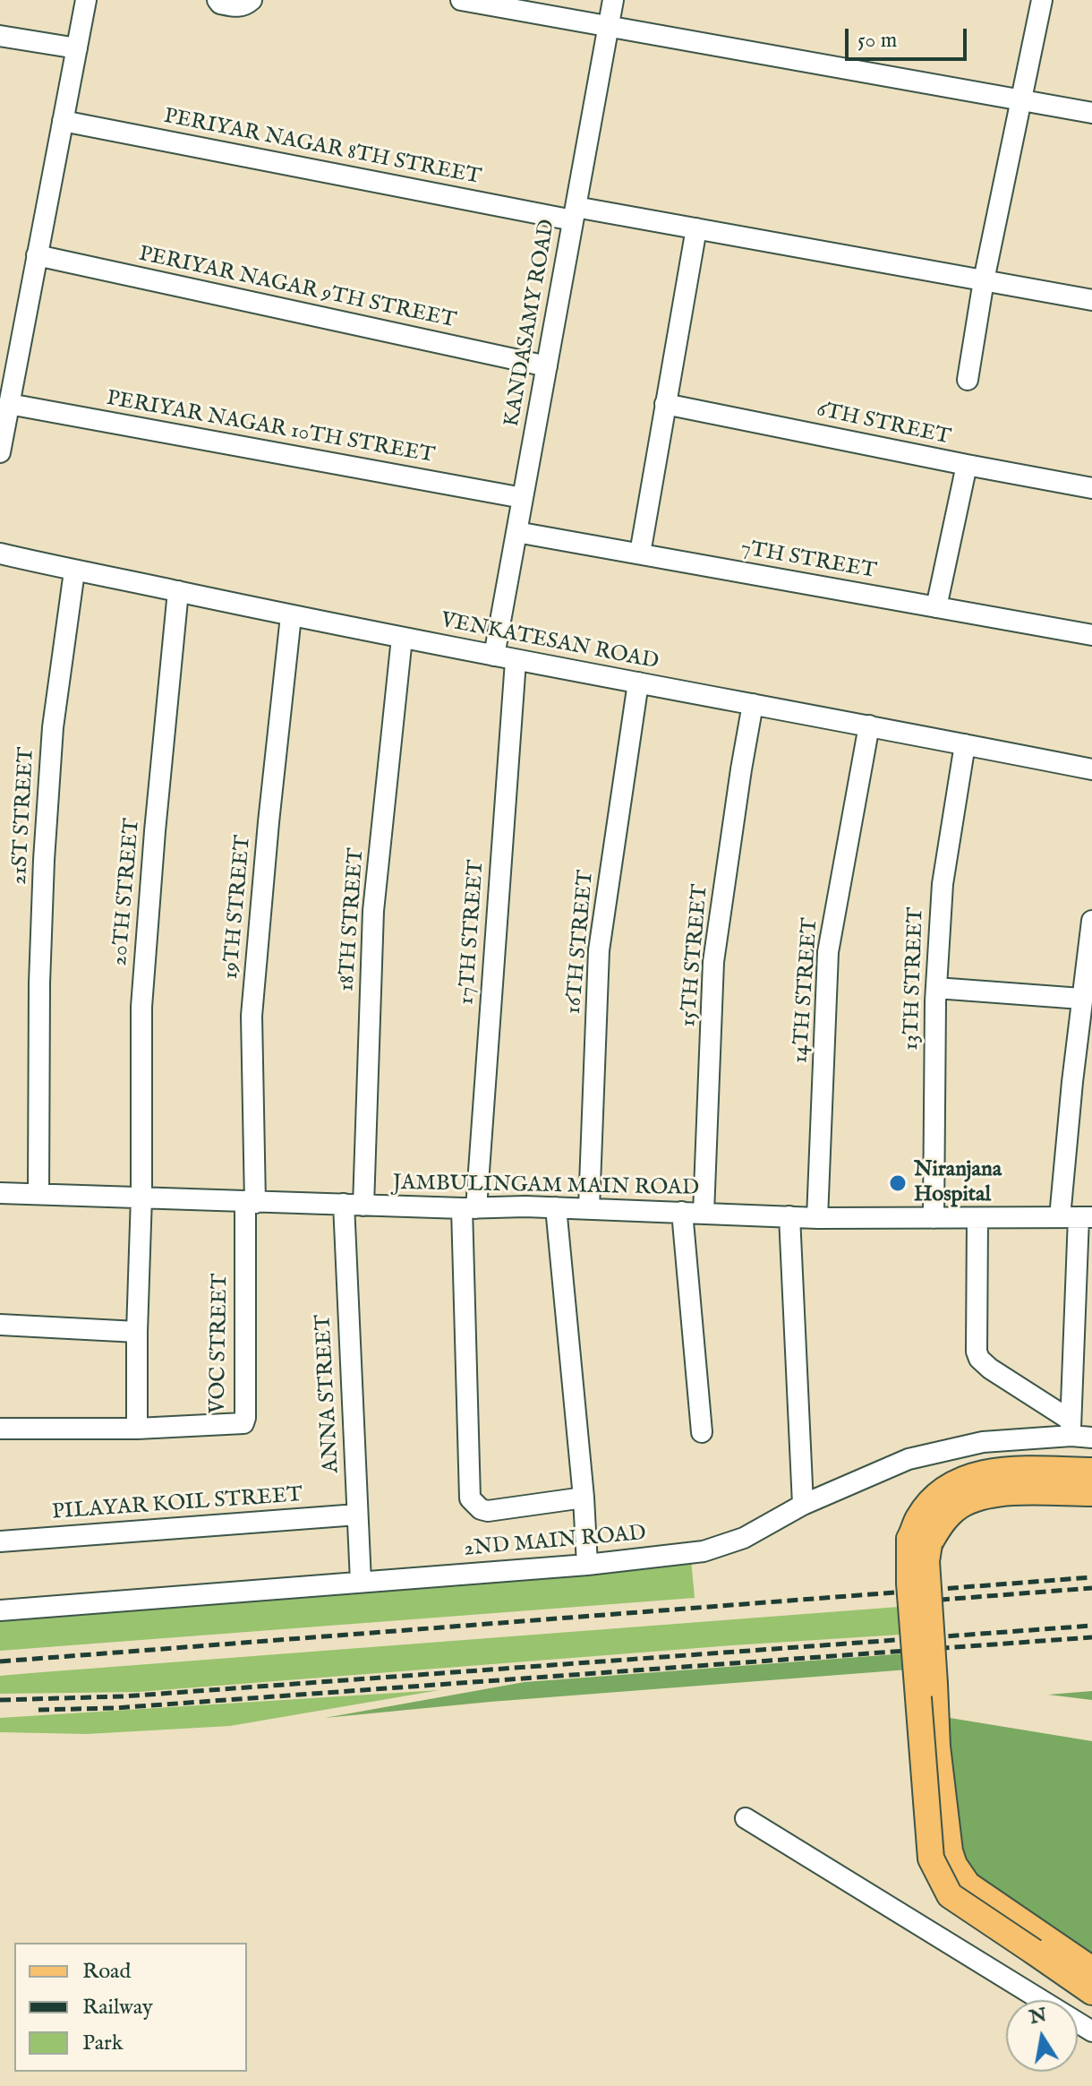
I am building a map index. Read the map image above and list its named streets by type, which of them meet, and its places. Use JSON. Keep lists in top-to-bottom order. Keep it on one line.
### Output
{"streets":{"street":["PERIYAR NAGAR 8TH STREET","PERIYAR NAGAR 9TH STREET","KANDASAMY ROAD","6TH STREET","PERIYAR NAGAR 10TH STREET","7TH STREET","VENKATESAN ROAD","21ST STREET","20TH STREET","19TH STREET","18TH STREET","17TH STREET","16TH STREET","15TH STREET","13TH STREET","14TH STREET","JAMBULINGAM MAIN ROAD","VOC STREET","ANNA STREET","PILAYAR KOIL STREET","2ND MAIN ROAD"]},"crossings":[["PERIYAR NAGAR 8TH STREET","KANDASAMY ROAD"],["PERIYAR NAGAR 9TH STREET","KANDASAMY ROAD"],["KANDASAMY ROAD","PERIYAR NAGAR 10TH STREET"],["KANDASAMY ROAD","7TH STREET"],["KANDASAMY ROAD","VENKATESAN ROAD"],["VENKATESAN ROAD","21ST STREET"],["VENKATESAN ROAD","20TH STREET"],["VENKATESAN ROAD","19TH STREET"],["VENKATESAN ROAD","18TH STREET"],["VENKATESAN ROAD","17TH STREET"],["VENKATESAN ROAD","16TH STREET"],["VENKATESAN ROAD","15TH STREET"],["VENKATESAN ROAD","13TH STREET"],["VENKATESAN ROAD","14TH STREET"],["21ST STREET","JAMBULINGAM MAIN ROAD"],["20TH STREET","JAMBULINGAM MAIN ROAD"],["20TH STREET","VOC STREET"],["19TH STREET","JAMBULINGAM MAIN ROAD"],["19TH STREET","VOC STREET"],["18TH STREET","JAMBULINGAM MAIN ROAD"],["18TH STREET","ANNA STREET"],["17TH STREET","JAMBULINGAM MAIN ROAD"],["16TH STREET","JAMBULINGAM MAIN ROAD"],["15TH STREET","JAMBULINGAM MAIN ROAD"],["13TH STREET","JAMBULINGAM MAIN ROAD"],["14TH STREET","JAMBULINGAM MAIN ROAD"],["JAMBULINGAM MAIN ROAD","VOC STREET"],["JAMBULINGAM MAIN ROAD","ANNA STREET"],["ANNA STREET","PILAYAR KOIL STREET"],["ANNA STREET","2ND MAIN ROAD"]],"places":["Niranjana Hospital"],"legend":["Road","Railway","Park"],"scale_bar":"50 m","north":"top"}
